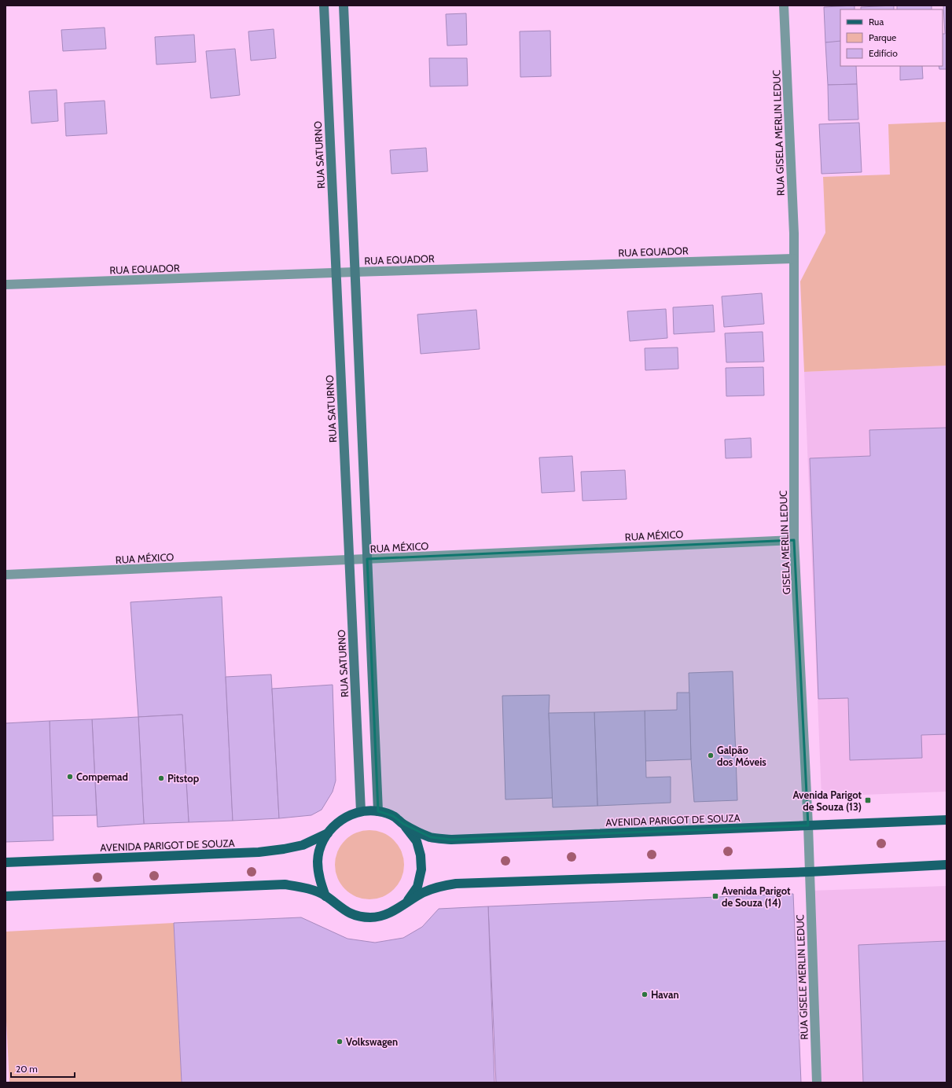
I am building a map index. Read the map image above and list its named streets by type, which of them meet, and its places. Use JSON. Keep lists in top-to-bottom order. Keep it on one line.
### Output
{"streets":{"main road":["AVENIDA PARIGOT DE SOUZA"],"street":["RUA GISELA MERLIN LEDUC","RUA SATURNO","RUA EQUADOR","RUA MÉXICO","GISELA MERLIN LEDUC","RUA GISELE MERLIN LEDUC"]},"crossings":[["RUA GISELA MERLIN LEDUC","RUA EQUADOR"],["RUA GISELA MERLIN LEDUC","GISELA MERLIN LEDUC"],["RUA SATURNO","RUA EQUADOR"],["RUA SATURNO","RUA MÉXICO"],["RUA SATURNO","AVENIDA PARIGOT DE SOUZA"],["RUA EQUADOR","GISELA MERLIN LEDUC"],["RUA MÉXICO","GISELA MERLIN LEDUC"],["GISELA MERLIN LEDUC","AVENIDA PARIGOT DE SOUZA"],["GISELA MERLIN LEDUC","RUA GISELE MERLIN LEDUC"],["AVENIDA PARIGOT DE SOUZA","RUA GISELE MERLIN LEDUC"]],"places":{"other":["Galpão dos Móveis","Compemad","Pitstop","Havan","Volkswagen"],"transit":["Avenida Parigot de Souza (13)","Avenida Parigot de Souza (14)"]},"legend":["Rua","Parque","Edifício"],"scale_bar":"20 m"}
